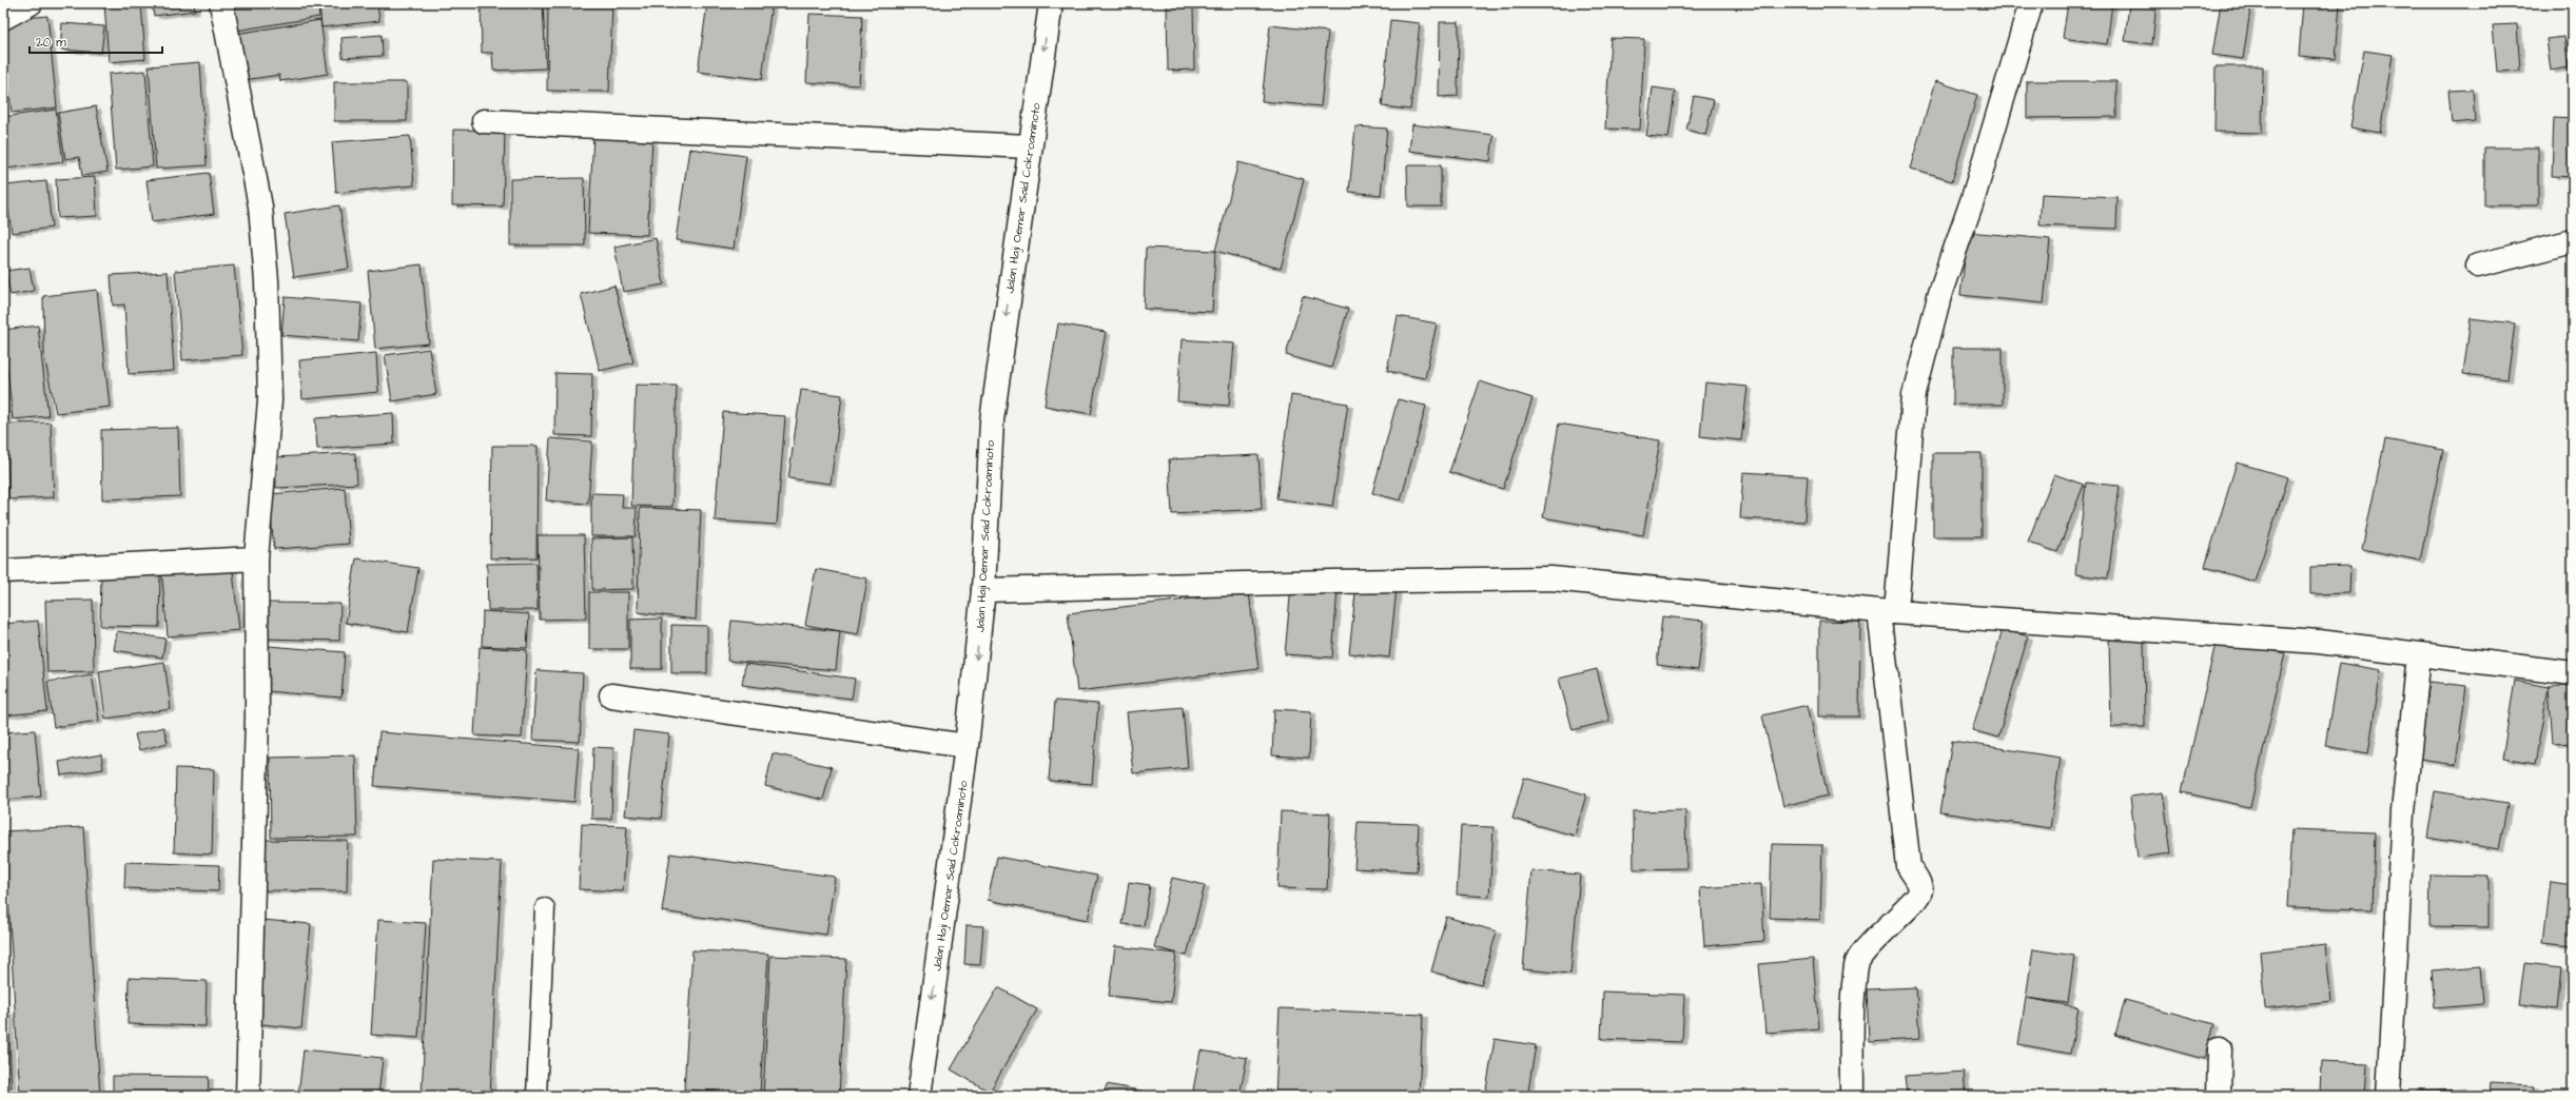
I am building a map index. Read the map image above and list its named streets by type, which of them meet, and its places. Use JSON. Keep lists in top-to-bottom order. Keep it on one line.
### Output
{"streets":{"street":["Jalan Haji Oemar Said Cokroaminoto"]},"one_way":["Jalan Haji Oemar Said Cokroaminoto"],"scale_bar":"20 m"}
